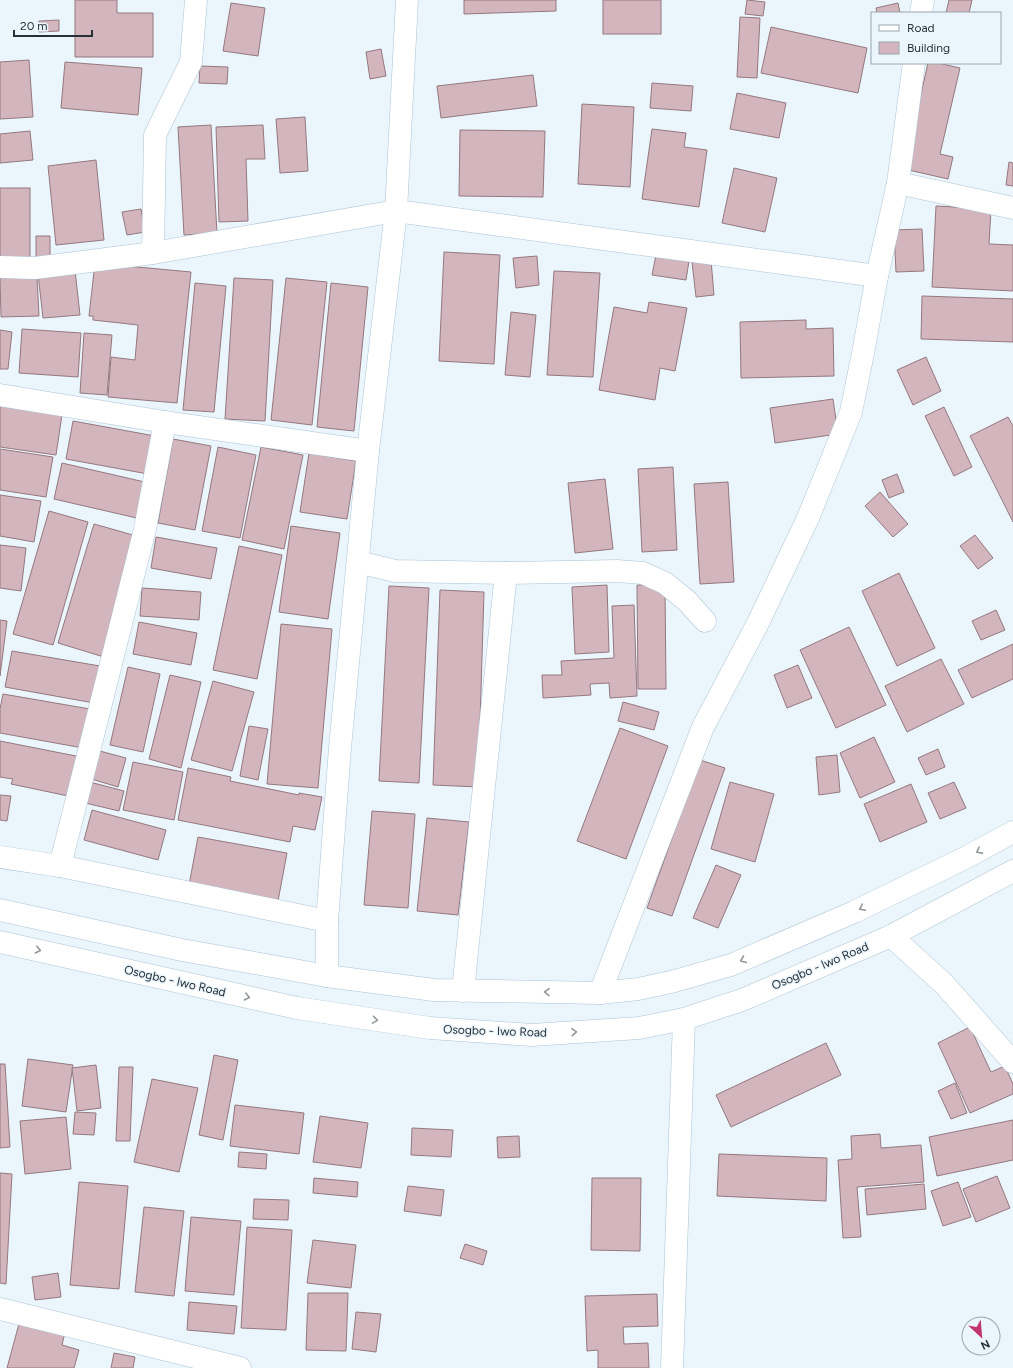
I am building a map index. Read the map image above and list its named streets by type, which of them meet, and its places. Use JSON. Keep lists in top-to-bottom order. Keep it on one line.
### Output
{"streets":{"street":["Osogbo - Iwo Road"]},"legend":["Road","Building"],"scale_bar":"20 m","north":"bottom right"}
